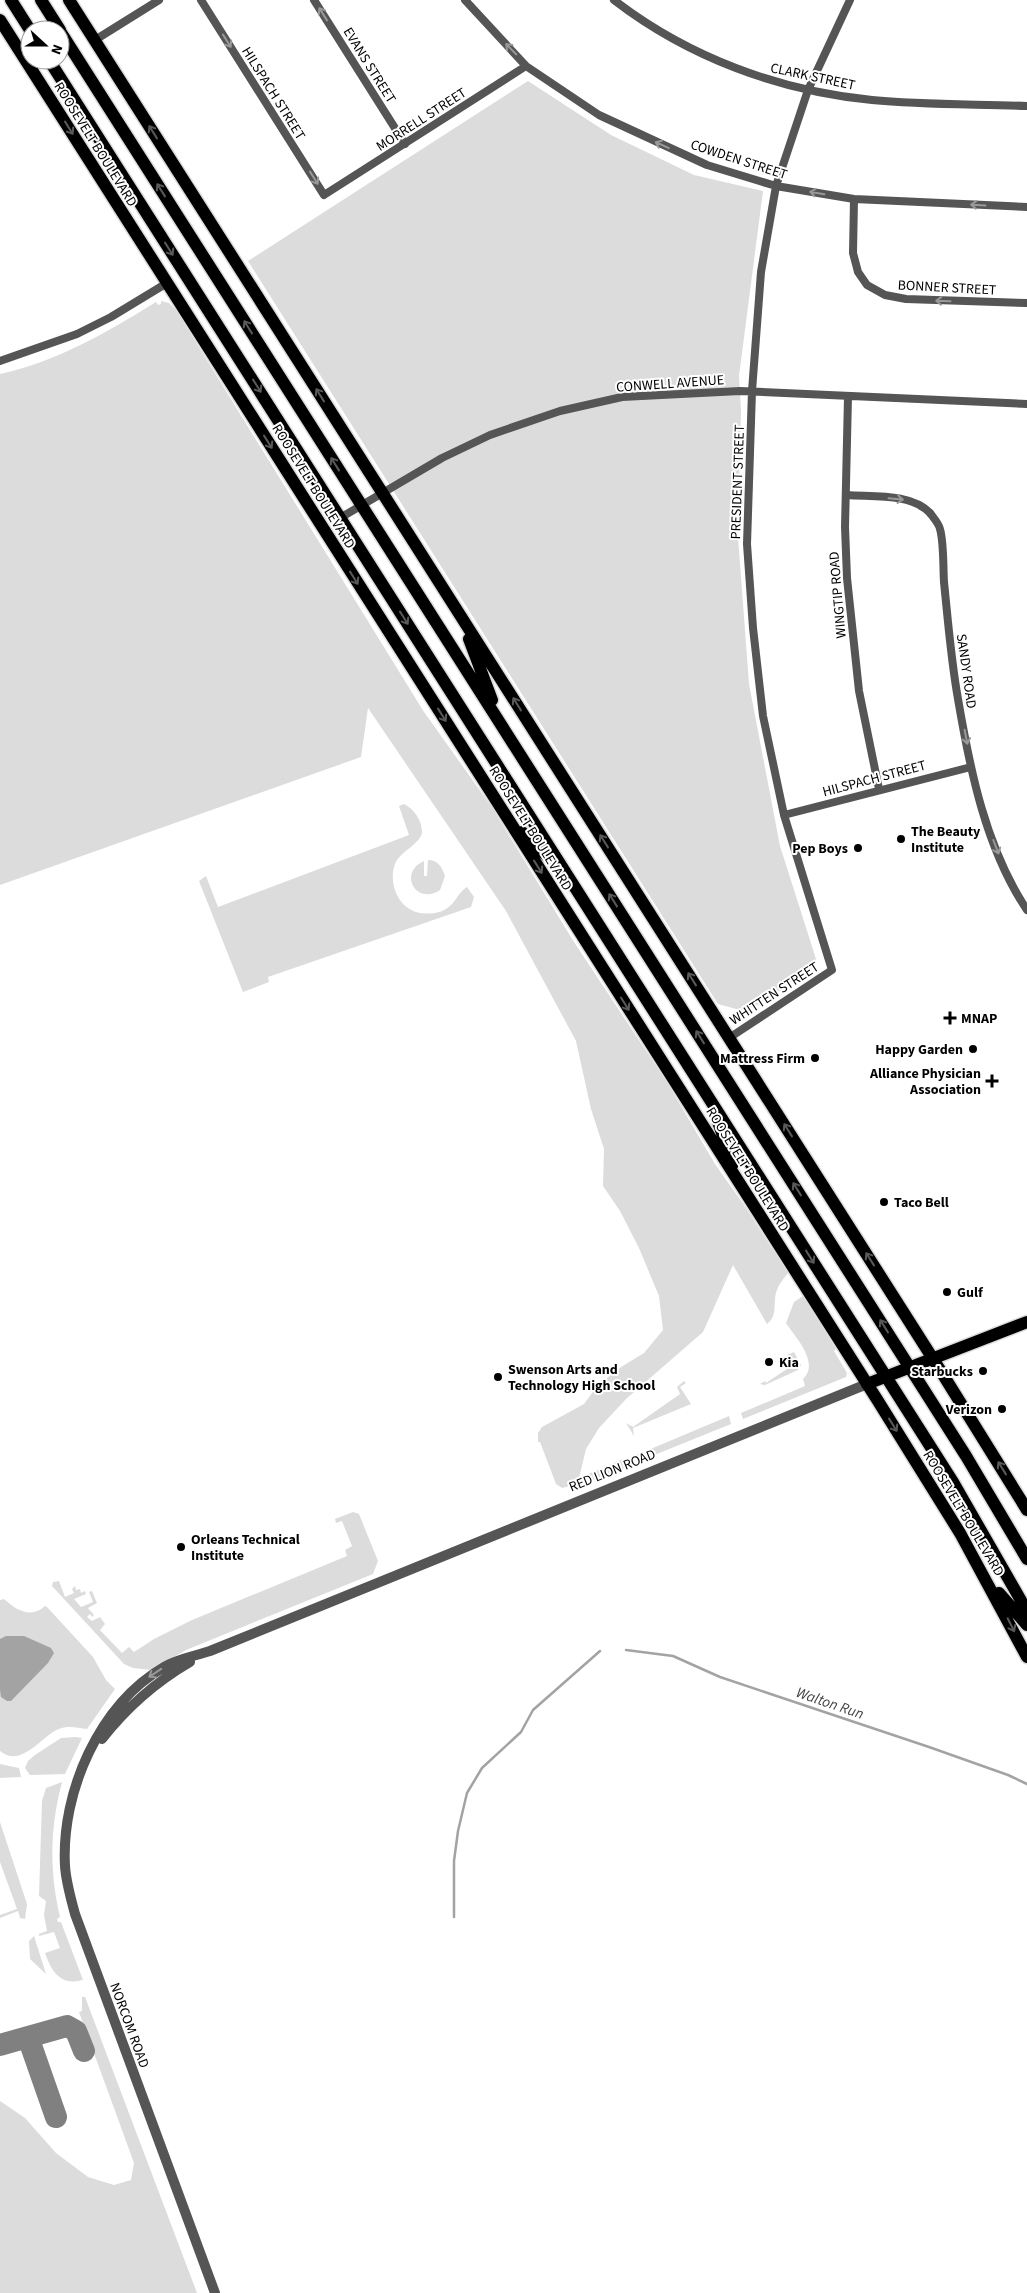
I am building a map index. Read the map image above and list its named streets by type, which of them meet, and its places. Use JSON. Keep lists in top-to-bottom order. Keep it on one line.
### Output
{"streets":{"main road":["ROOSEVELT BOULEVARD","RED LION ROAD"],"street":["EVANS STREET","CLARK STREET","HILSPACH STREET","MORRELL STREET","COWDEN STREET","BONNER STREET","CONWELL AVENUE","PRESIDENT STREET","WINGTIP ROAD","SANDY ROAD","WHITTEN STREET","NORCOM ROAD"]},"crossings":[["EVANS STREET","MORRELL STREET"],["CLARK STREET","PRESIDENT STREET"],["HILSPACH STREET","MORRELL STREET"],["HILSPACH STREET","PRESIDENT STREET"],["HILSPACH STREET","WINGTIP ROAD"],["HILSPACH STREET","SANDY ROAD"],["MORRELL STREET","COWDEN STREET"],["ROOSEVELT BOULEVARD","CONWELL AVENUE"],["ROOSEVELT BOULEVARD","RED LION ROAD"],["COWDEN STREET","BONNER STREET"],["COWDEN STREET","PRESIDENT STREET"],["CONWELL AVENUE","PRESIDENT STREET"],["CONWELL AVENUE","WINGTIP ROAD"],["PRESIDENT STREET","WHITTEN STREET"],["WINGTIP ROAD","SANDY ROAD"],["RED LION ROAD","NORCOM ROAD"]],"one_way":["EVANS STREET","HILSPACH STREET","COWDEN STREET","SANDY ROAD"],"water":["Walton Run"],"places":{"other":["The Beauty Institute","Pep Boys","Happy Garden","Mattress Firm","Taco Bell","Gulf","Kia","Starbucks","Swenson Arts and Technology High School","Verizon","Orleans Technical Institute"],"health":["MNAP","Alliance Physician Association"]},"north":"right"}
